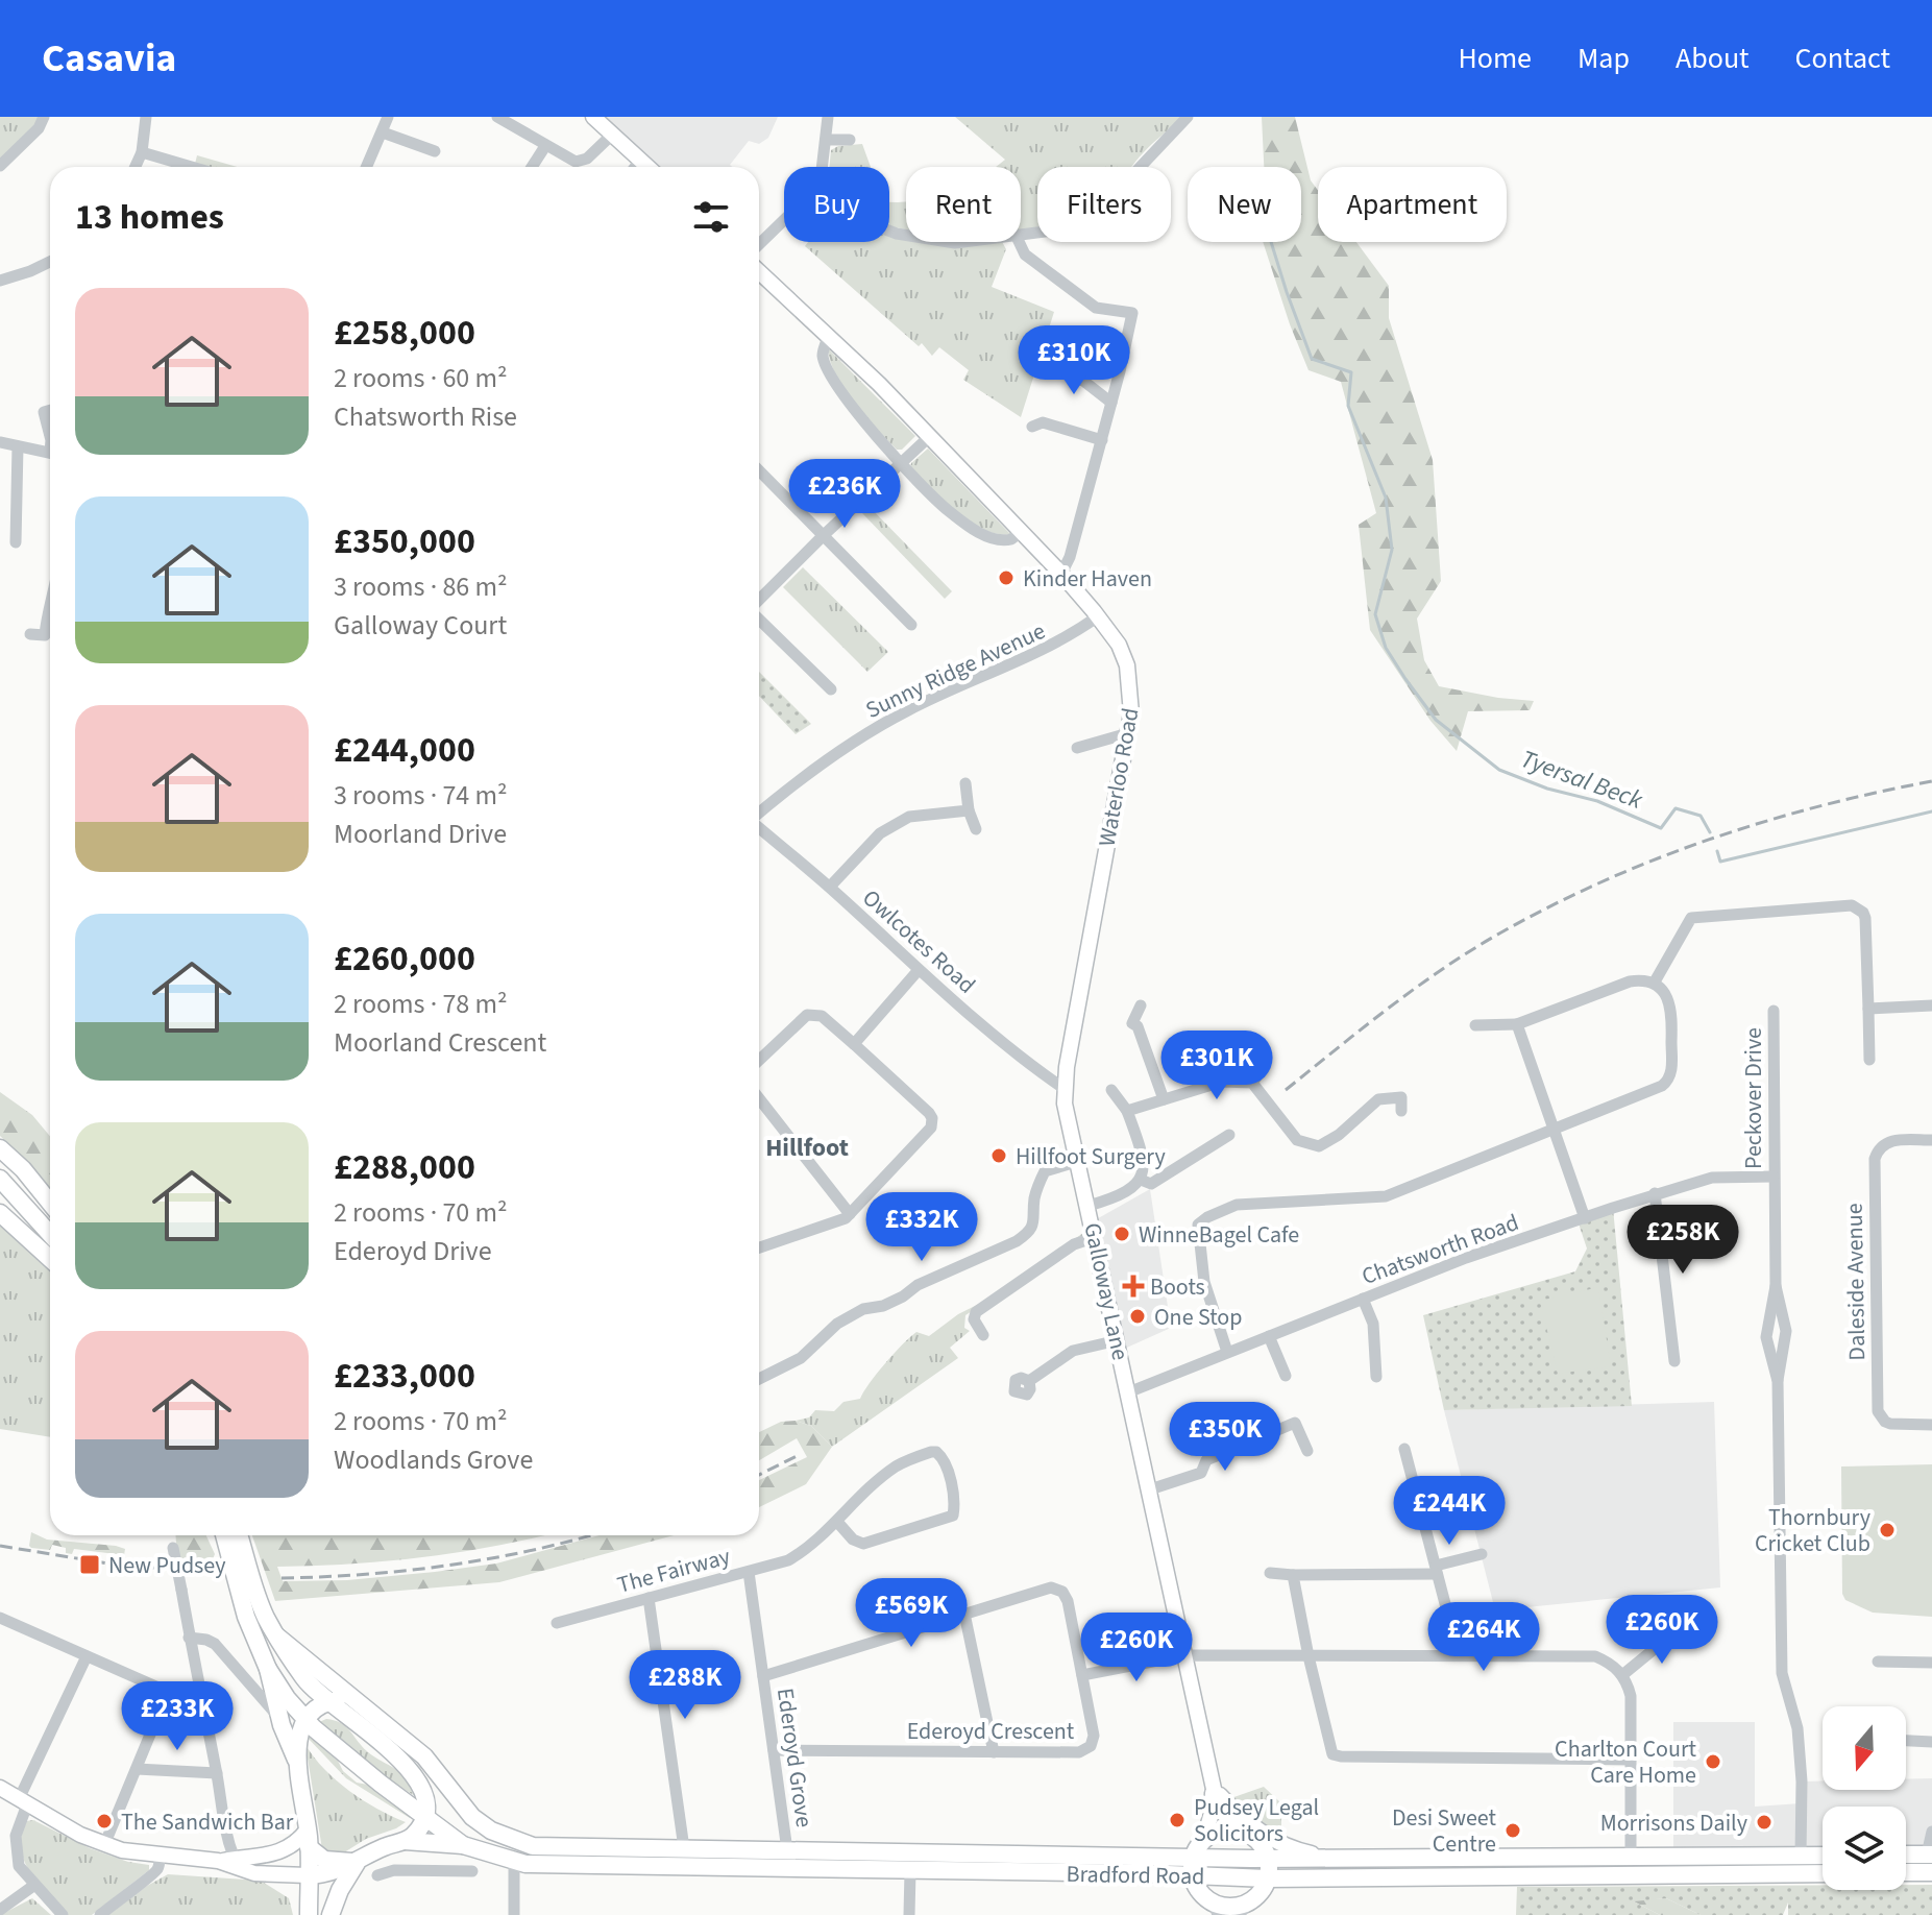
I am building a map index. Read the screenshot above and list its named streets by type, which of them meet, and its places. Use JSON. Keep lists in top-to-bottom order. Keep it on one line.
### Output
{"streets":{"highway":["Bradford Road"],"main road":["Waterloo Road","Galloway Lane"],"street":["Sunny Ridge Avenue","Owlcotes Road","Peckover Drive","Chatsworth Road","Daleside Avenue","The Fairway","Ederoyd Crescent","Ederoyd Grove"]},"crossings":[["Sunny Ridge Avenue","Waterloo Road"],["Waterloo Road","Owlcotes Road"],["Waterloo Road","Galloway Lane"],["Owlcotes Road","Galloway Lane"],["Peckover Drive","Chatsworth Road"],["Peckover Drive","Bradford Road"],["Chatsworth Road","Galloway Lane"],["The Fairway","Ederoyd Grove"],["Ederoyd Crescent","Ederoyd Grove"],["Ederoyd Grove","Bradford Road"]],"districts":["Hillfoot"],"water":["Tyersal Beck"],"places":{"other":["Kinder Haven","Hillfoot Surgery","WinneBagel Cafe","One Stop","Thornbury Cricket Club","Charlton Court Care Home","Pudsey Legal Solicitors","The Sandwich Bar","Morrisons Daily","Desi Sweet Centre"],"health":["Boots"],"transit":["New Pudsey"]},"north":"bottom","page":{"header":"Casavia","nav":["Home","Map","About","Contact"],"chip":["Buy","Rent","Filters","New","Apartment"],"heading":"13 homes","list":[{"name":"£258,000","note":"2 rooms · 60 m² · Chatsworth Rise"},{"name":"£350,000","note":"3 rooms · 86 m² · Galloway Court"},{"name":"£244,000","note":"3 rooms · 74 m² · Moorland Drive"},{"name":"£260,000","note":"2 rooms · 78 m² · Moorland Crescent"},{"name":"£288,000","note":"2 rooms · 70 m² · Ederoyd Drive"},{"name":"£233,000","note":"2 rooms · 70 m² · Woodlands Grove"}],"price":["£310K","£236K","£301K","£332K","£258K","£350K","£244K","£569K","£260K","£264K","£260K","£288K","£233K"]}}
